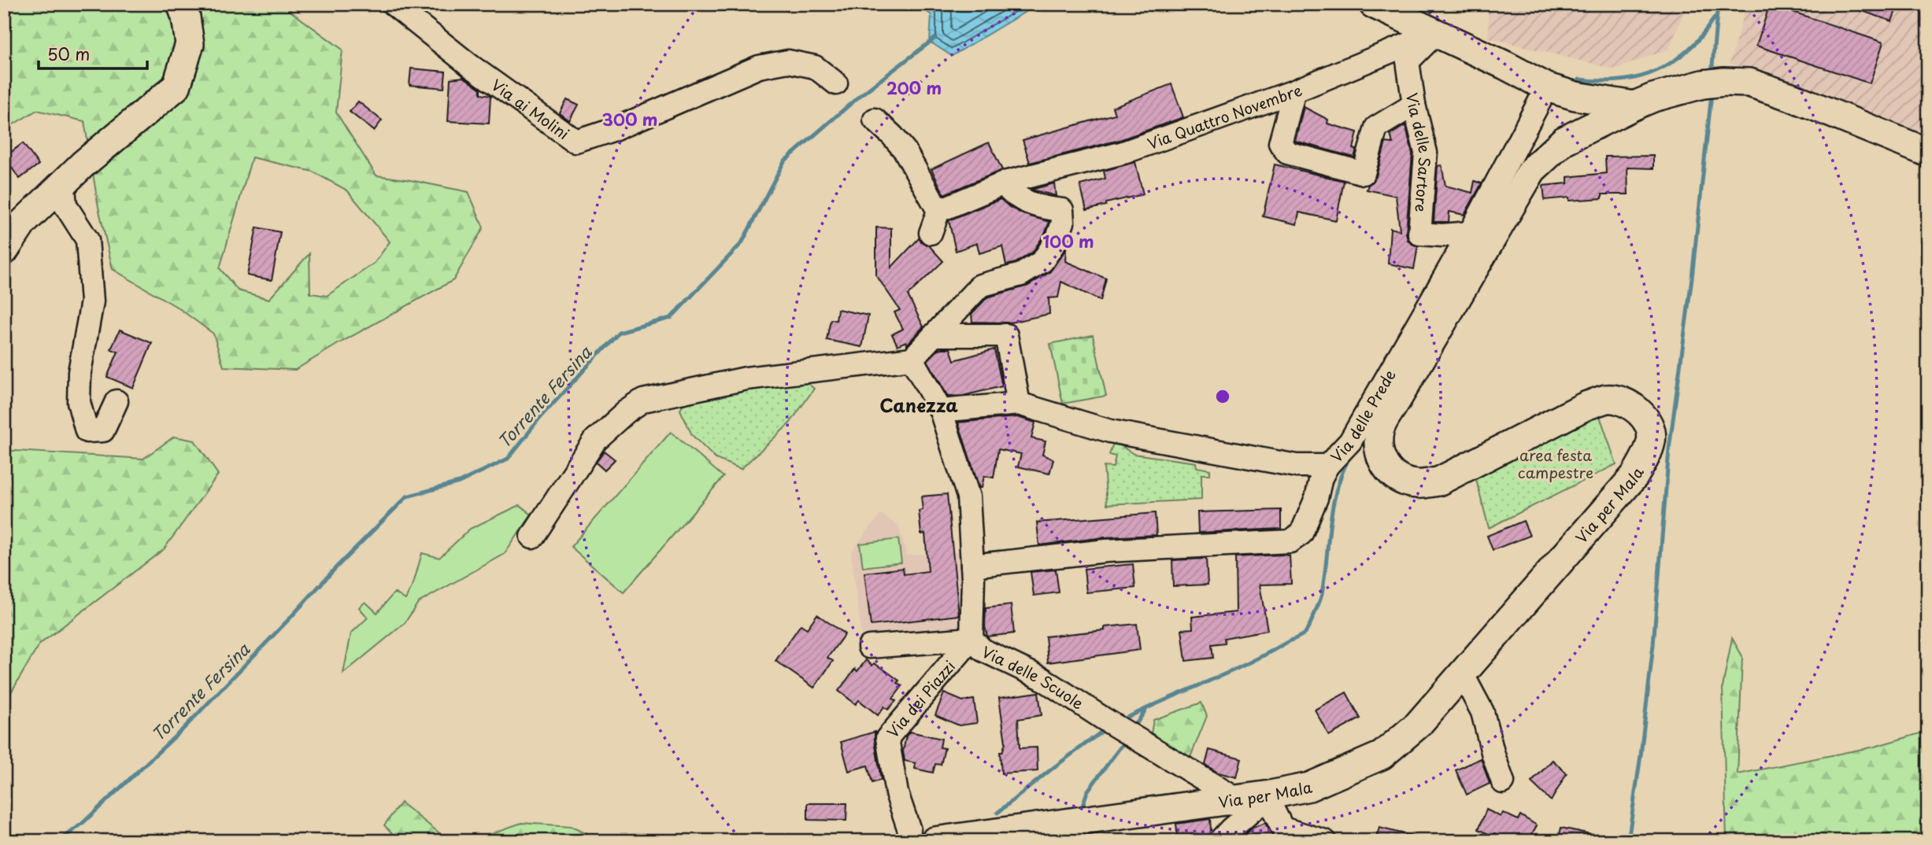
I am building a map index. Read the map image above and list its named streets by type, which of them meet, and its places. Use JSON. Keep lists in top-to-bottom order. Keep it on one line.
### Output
{"streets":{"main road":["Via per Mala"],"street":["Via ai Molini","Via Quattro Novembre","Via delle Sartore","Via delle Prede","Via delle Scuole","Via dei Piazzi"]},"crossings":[["Via Quattro Novembre","Via delle Sartore"],["Via delle Sartore","Via delle Prede"],["Via delle Prede","Via delle Scuole"],["Via per Mala","Via delle Scuole"],["Via delle Scuole","Via dei Piazzi"]],"districts":["Canezza"],"water":["Torrente Fersina"],"parks":["area festa campestre"],"scale_bar":"50 m","rings":["200 m","300 m","100 m"]}
